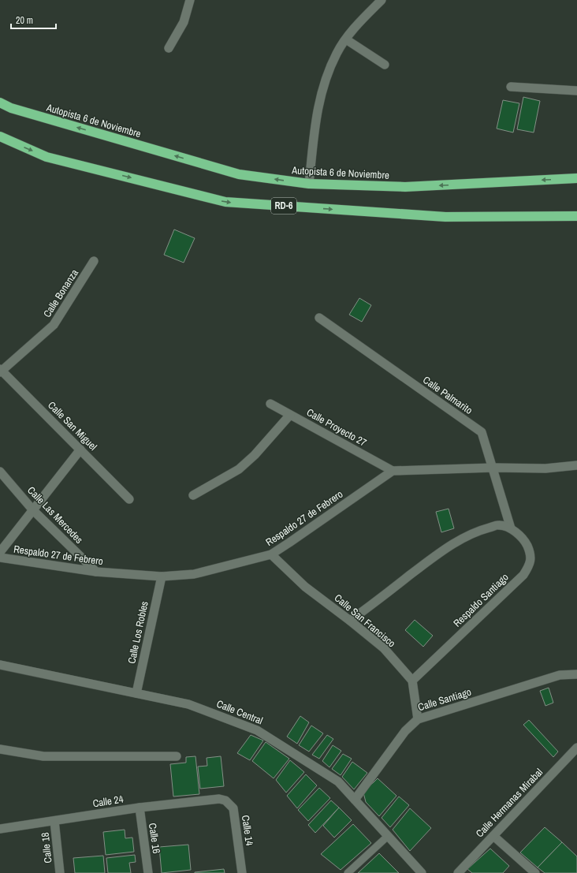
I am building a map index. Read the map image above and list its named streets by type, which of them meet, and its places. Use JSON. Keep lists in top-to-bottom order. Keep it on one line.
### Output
{"streets":{"highway":["Autopista 6 de Noviembre","RD-6"],"street":["Calle Bonanza","Calle Palmarito","Calle San Miguel","Calle Proyecto 27","Calle Las Mercedes","Respaldo 27 de Febrero","Respaldo Santiago","Calle San Francisco","Calle Los Robles","Calle Santiago","Calle Central","Calle 24","Calle Hermanas Mirabal","Calle 14","Calle 16","Calle 18"]},"crossings":[["Calle Bonanza","Calle San Miguel"],["Calle Palmarito","Respaldo Santiago"],["Calle Proyecto 27","Respaldo 27 de Febrero"],["Calle Las Mercedes","Respaldo 27 de Febrero"],["Respaldo 27 de Febrero","Calle San Francisco"],["Respaldo 27 de Febrero","Calle Los Robles"],["Respaldo Santiago","Calle San Francisco"],["Calle Los Robles","Calle Central"],["Calle Santiago","Calle Central"],["Calle 24","Calle 14"],["Calle 24","Calle 16"],["Calle 24","Calle 18"]],"scale_bar":"20 m"}
